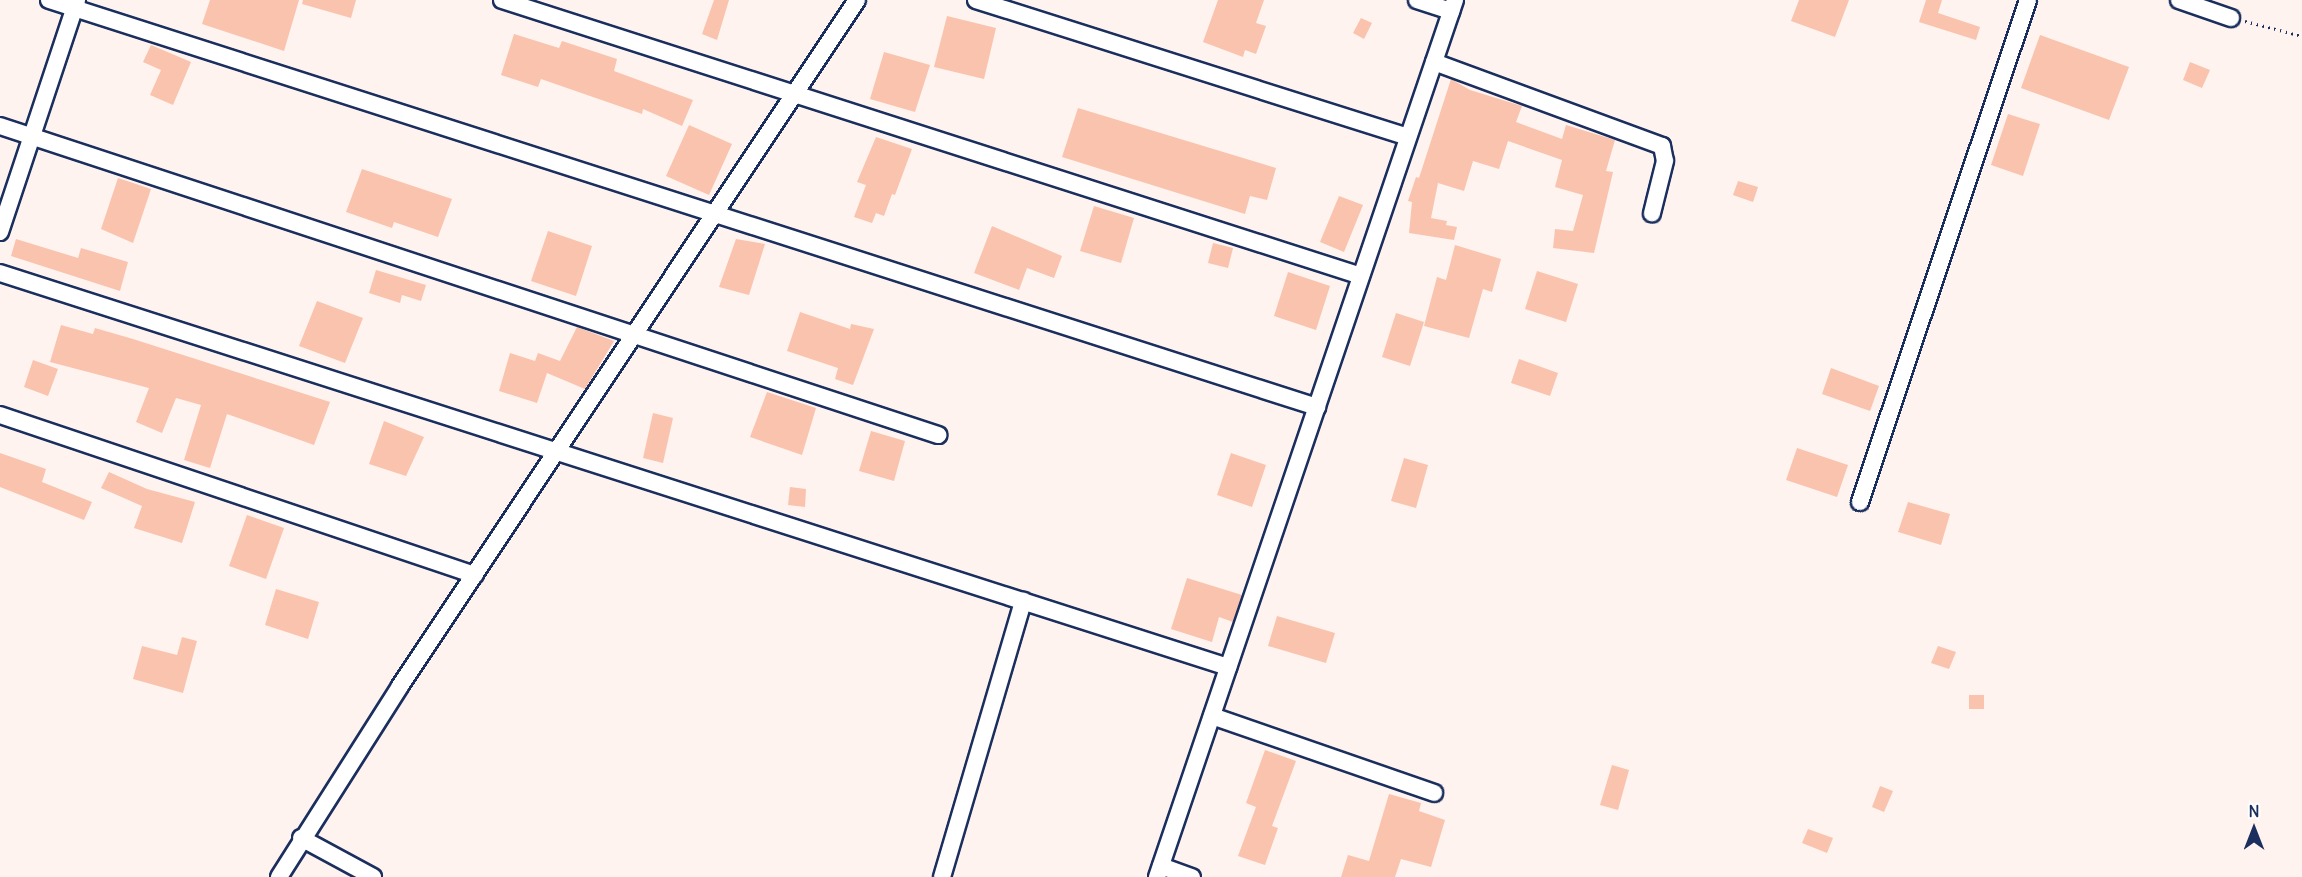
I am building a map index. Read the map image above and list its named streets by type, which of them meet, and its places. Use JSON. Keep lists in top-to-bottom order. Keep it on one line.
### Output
{"north":"top"}
